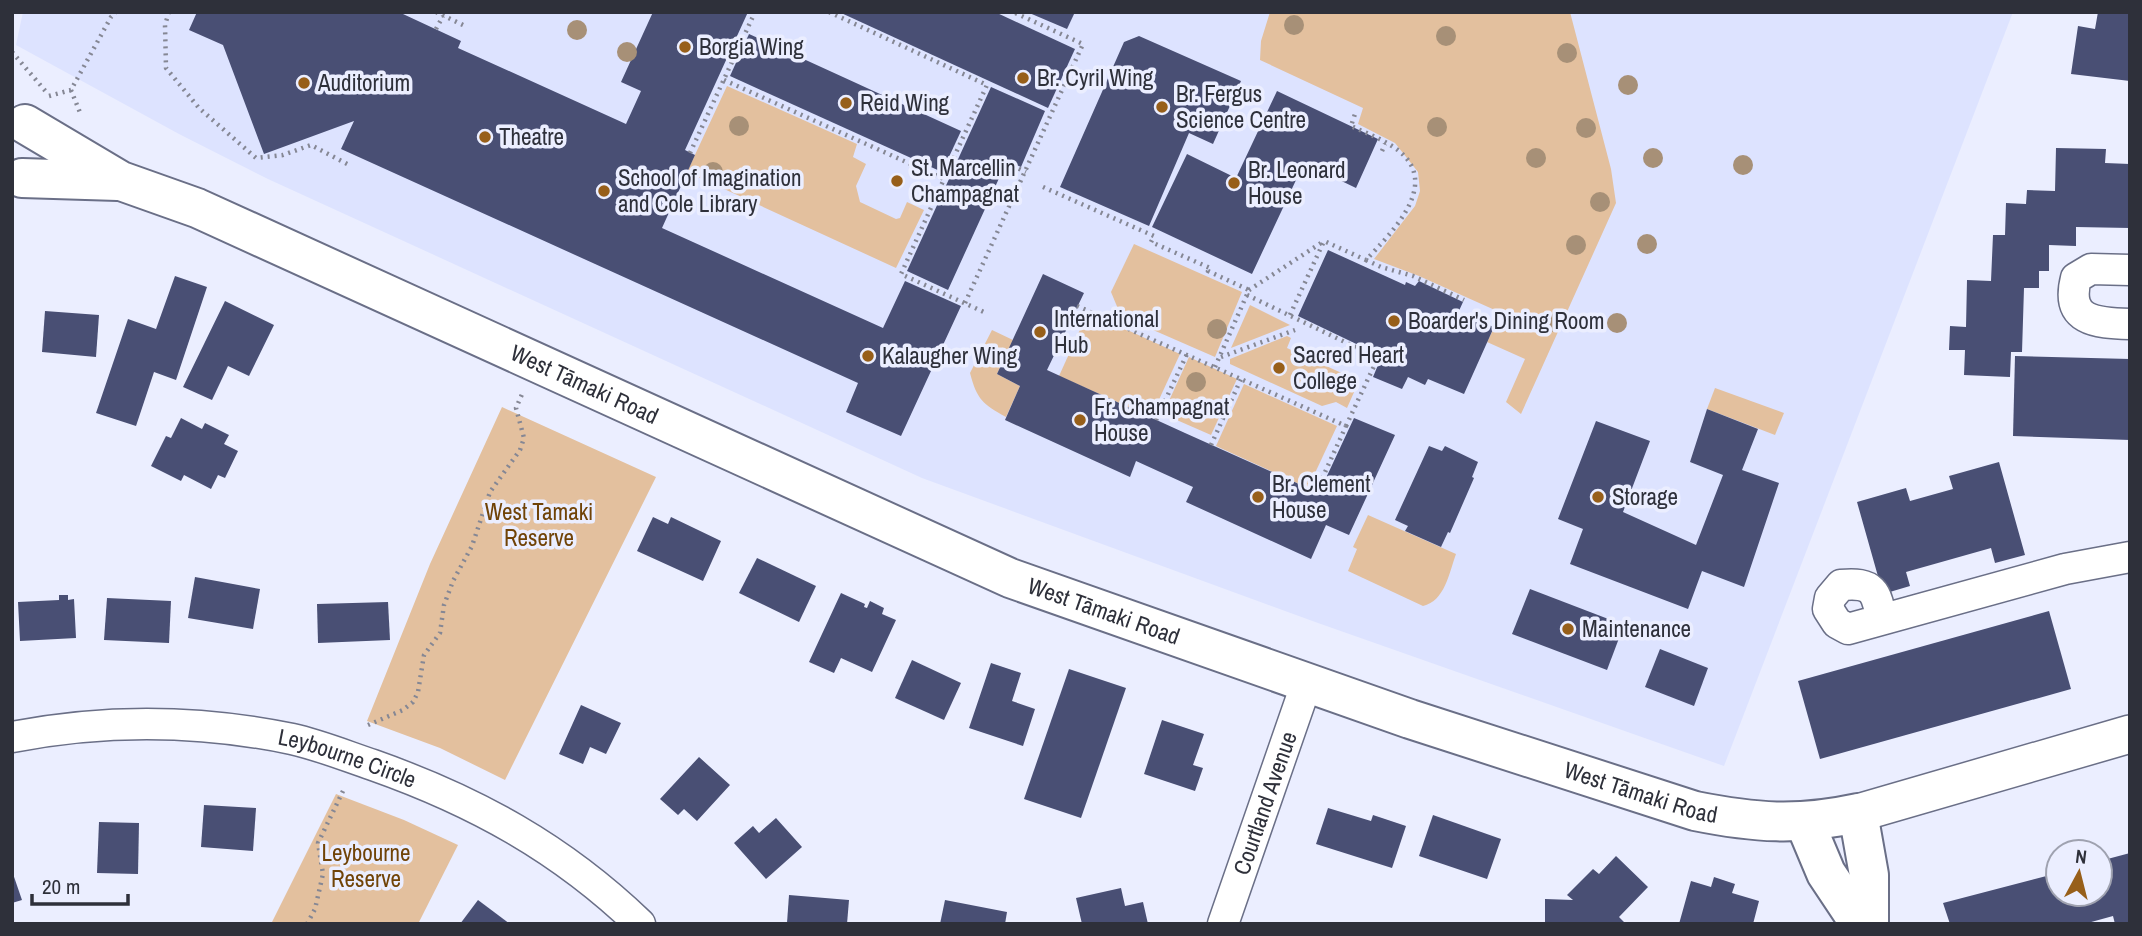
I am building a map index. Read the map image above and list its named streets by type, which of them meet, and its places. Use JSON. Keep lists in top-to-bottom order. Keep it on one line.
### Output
{"streets":{"main road":["West Tāmaki Road"],"street":["Leybourne Circle","Courtland Avenue"]},"crossings":[["West Tāmaki Road","Courtland Avenue"]],"parks":["West Tamaki Reserve","Leybourne Reserve"],"places":["Borgia Wing","Br. Cyril Wing","Auditorium","Reid Wing","Br. Fergus Science Centre","Theatre","St. Marcellin Champagnat","Br. Leonard House","School of Imagination and Cole Library","Boarder's Dining Room","International Hub","Kalaugher Wing","Sacred Heart College","Fr. Champagnat House","Br. Clement House","Storage","Maintenance"],"scale_bar":"20 m","north":"top"}
